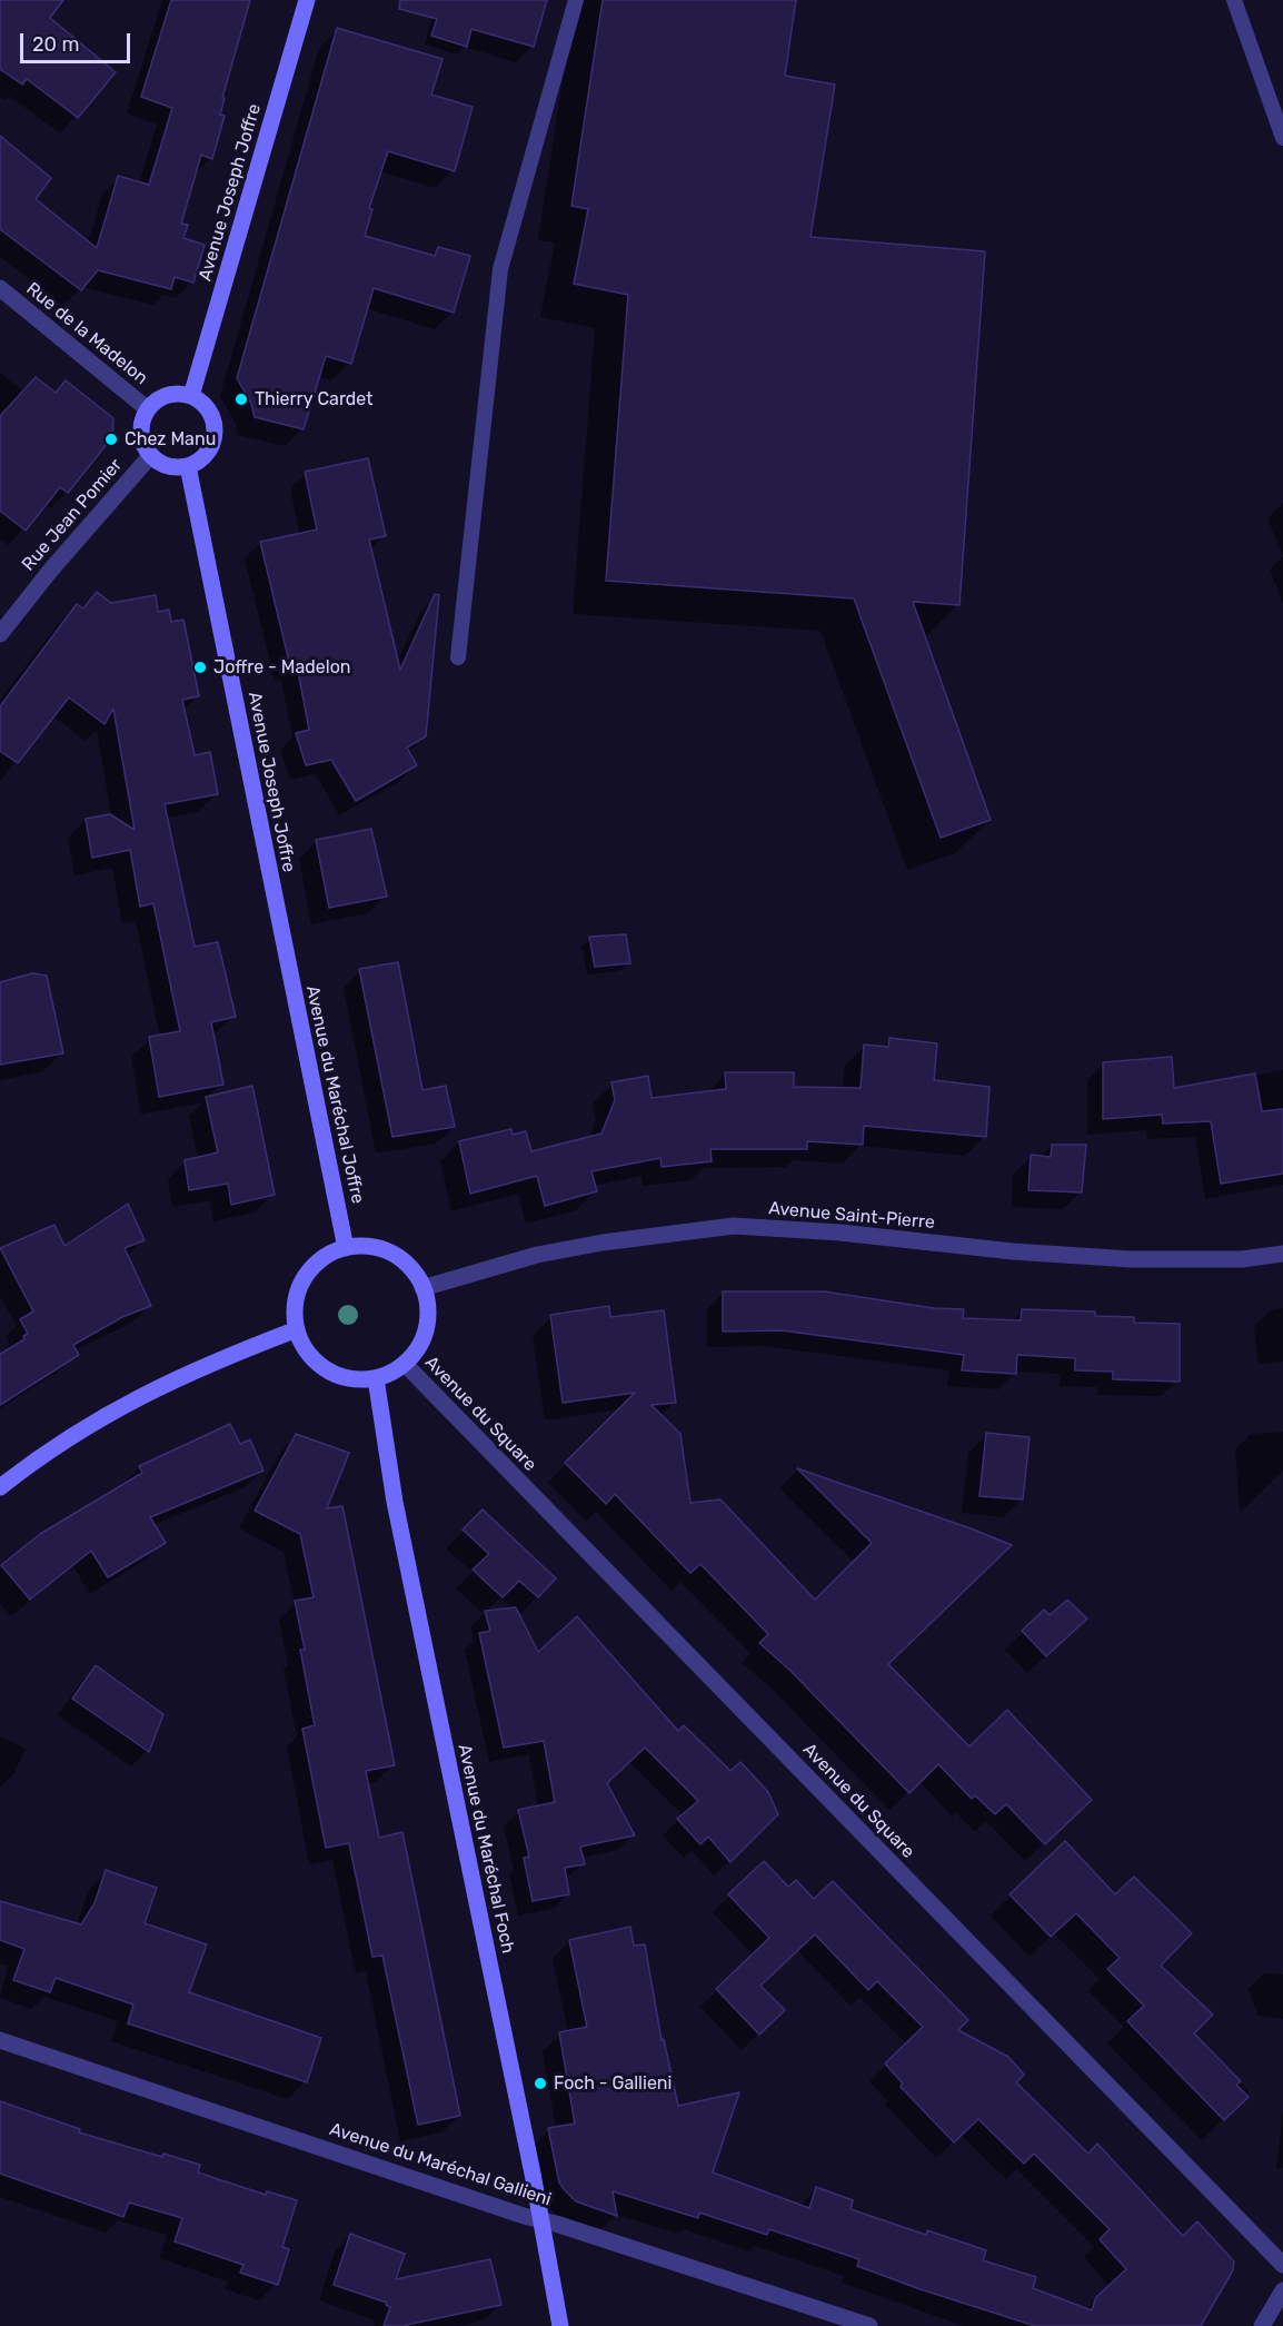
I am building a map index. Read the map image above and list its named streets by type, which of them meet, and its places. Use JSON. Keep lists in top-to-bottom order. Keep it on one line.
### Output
{"streets":{"street":["Avenue Joseph Joffre","Rue de la Madelon","Rue Jean Pomier","Avenue du Maréchal Joffre","Avenue Saint-Pierre","Avenue du Square","Avenue du Maréchal Foch","Avenue du Maréchal Gallieni"]},"crossings":[["Avenue Joseph Joffre","Rue de la Madelon"],["Avenue Joseph Joffre","Rue Jean Pomier"],["Avenue Joseph Joffre","Avenue du Maréchal Joffre"],["Rue de la Madelon","Rue Jean Pomier"],["Avenue du Maréchal Joffre","Avenue Saint-Pierre"],["Avenue du Maréchal Joffre","Avenue du Square"],["Avenue du Maréchal Joffre","Avenue du Maréchal Foch"],["Avenue Saint-Pierre","Avenue du Square"],["Avenue Saint-Pierre","Avenue du Maréchal Foch"],["Avenue du Square","Avenue du Maréchal Foch"],["Avenue du Maréchal Foch","Avenue du Maréchal Gallieni"]],"places":["Thierry Cardet","Chez Manu","Joffre - Madelon","Foch - Gallieni"],"scale_bar":"20 m"}
